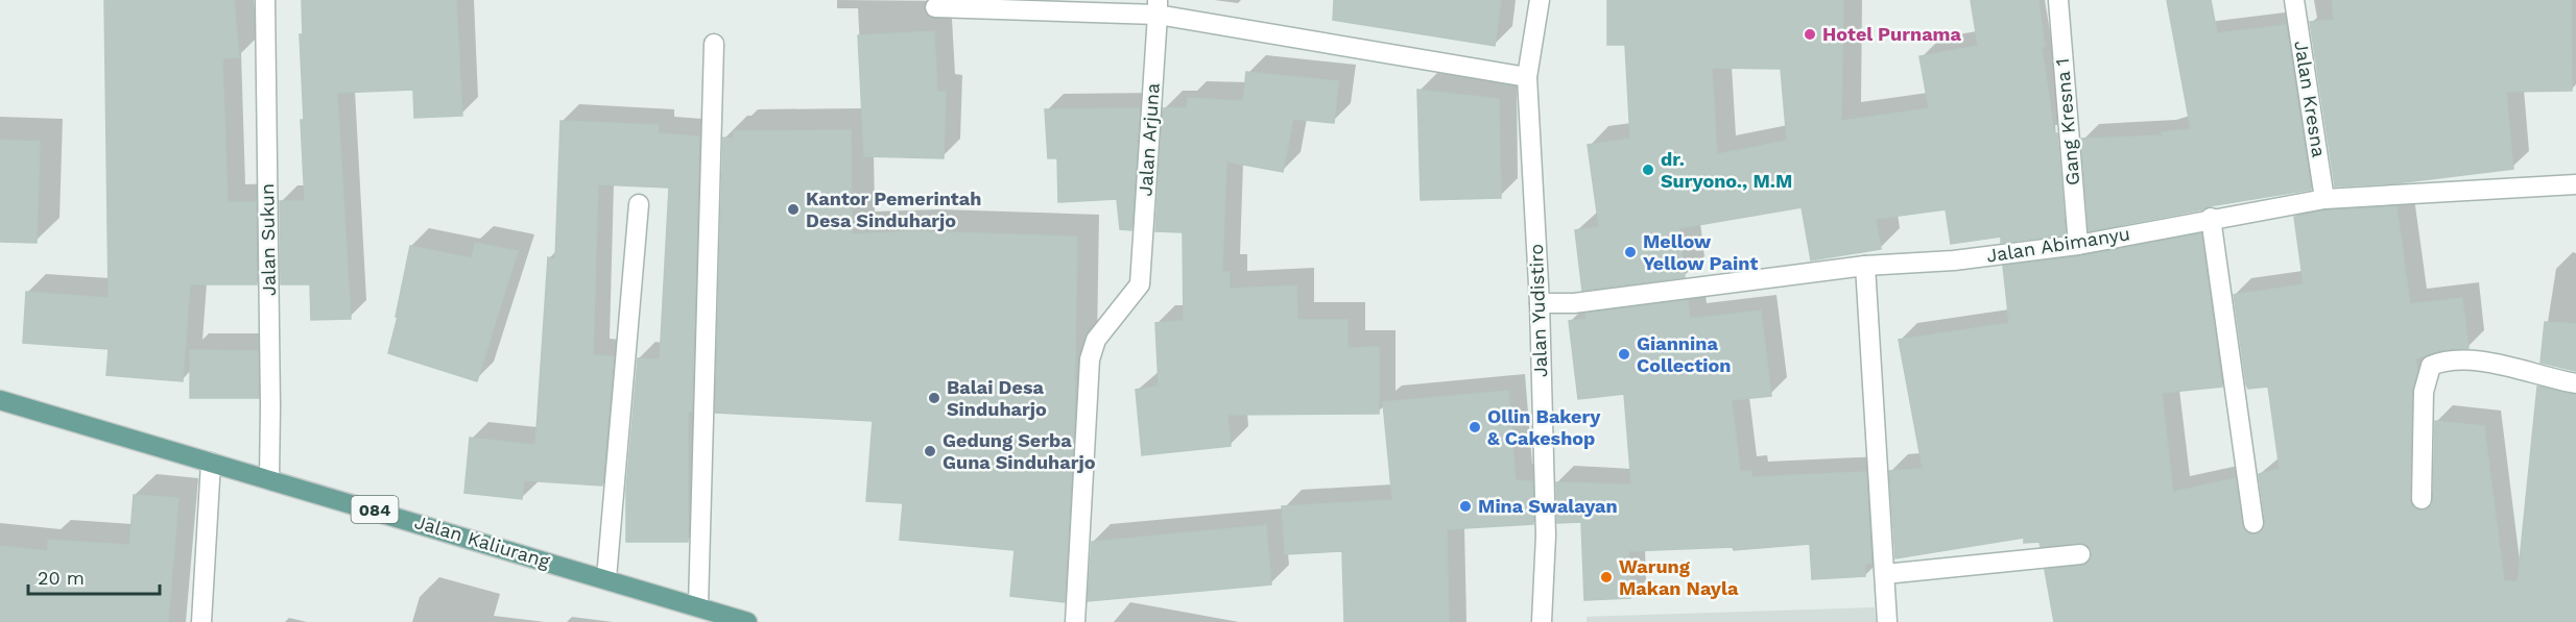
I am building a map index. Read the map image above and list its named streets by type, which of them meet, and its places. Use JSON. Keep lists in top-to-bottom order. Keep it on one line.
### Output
{"streets":{"main road":["084","Jalan Kaliurang"],"street":["Jalan Kresna","Gang Kresna 1","Jalan Arjuna","Jalan Sukun","Jalan Abimanyu","Jalan Yudistiro"]},"crossings":[["Jalan Kresna","Jalan Abimanyu"],["Gang Kresna 1","Jalan Abimanyu"],["Jalan Sukun","Jalan Kaliurang"],["Jalan Abimanyu","Jalan Yudistiro"]],"places":["Hotel Purnama","dr. Suryono., M.M","Kantor Pemerintah Desa Sinduharjo","Mellow Yellow Paint","Giannina Collection","Balai Desa Sinduharjo","Ollin Bakery & Cakeshop","Gedung Serba Guna Sinduharjo","Mina Swalayan","Warung Makan Nayla"],"scale_bar":"20 m"}
